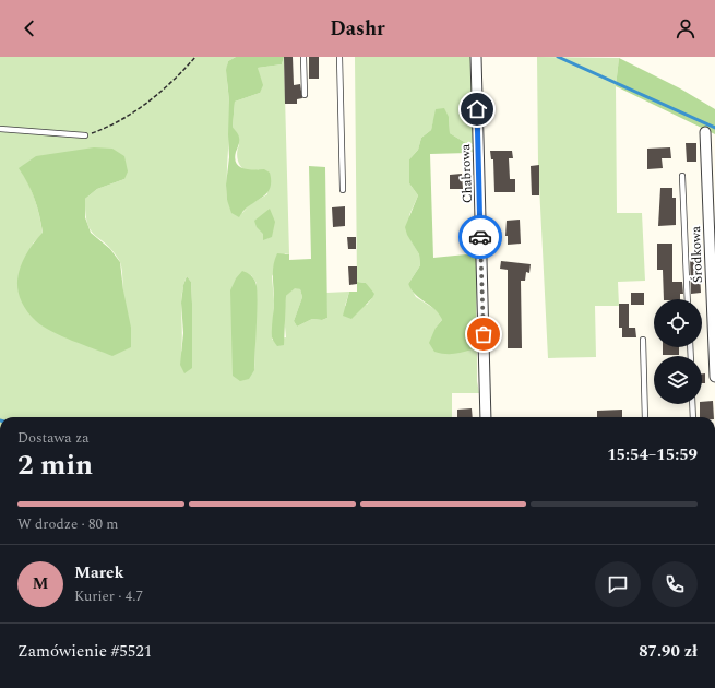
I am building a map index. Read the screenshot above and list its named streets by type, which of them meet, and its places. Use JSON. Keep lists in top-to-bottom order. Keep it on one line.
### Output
{"streets":{"street":["Chabrowa","Środkowa"]},"page":{"header":"Dashr","heading":["2 min","Dostawa za","15:54–15:59"],"panel":["Marek","Kurier · 4.7","Zamówienie #5521","87.90 zł"],"bar":"W drodze · 80 m","round":"M"}}
